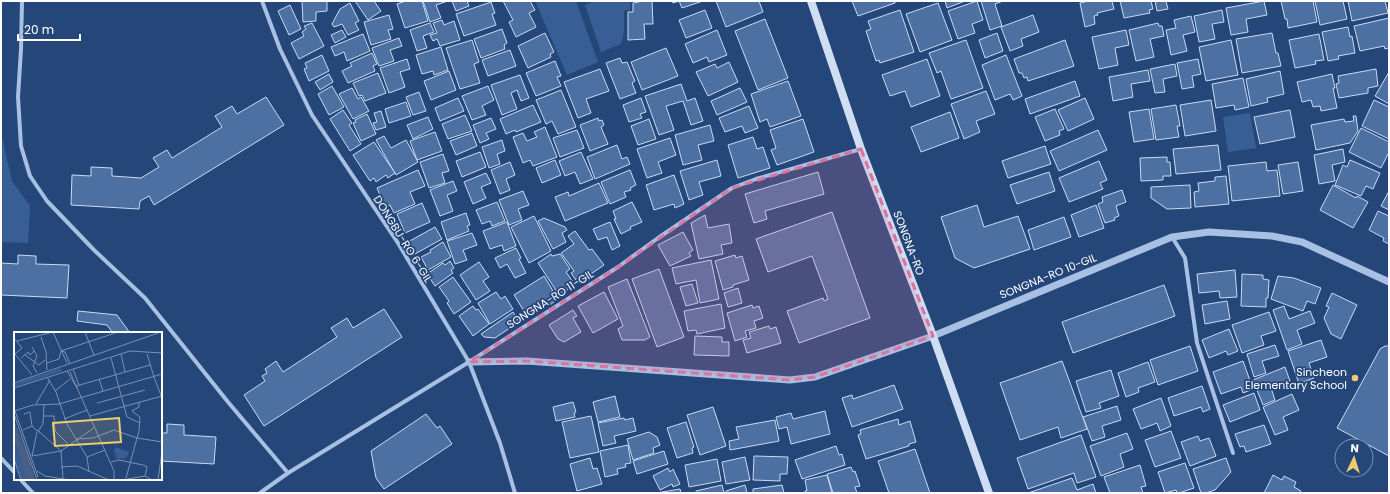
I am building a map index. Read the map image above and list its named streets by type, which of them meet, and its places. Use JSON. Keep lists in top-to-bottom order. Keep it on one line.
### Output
{"streets":{"main road":["SONGNA-RO"],"street":["DONGBU-RO 6-GIL","SONGNA-RO 10-GIL","SONGNA-RO 11-GIL"]},"crossings":[["DONGBU-RO 6-GIL","SONGNA-RO 10-GIL"],["DONGBU-RO 6-GIL","SONGNA-RO 11-GIL"],["SONGNA-RO","SONGNA-RO 10-GIL"],["SONGNA-RO","SONGNA-RO 11-GIL"],["SONGNA-RO 10-GIL","SONGNA-RO 11-GIL"]],"places":["Sincheon Elementary School"],"scale_bar":"20 m","north":"top"}
